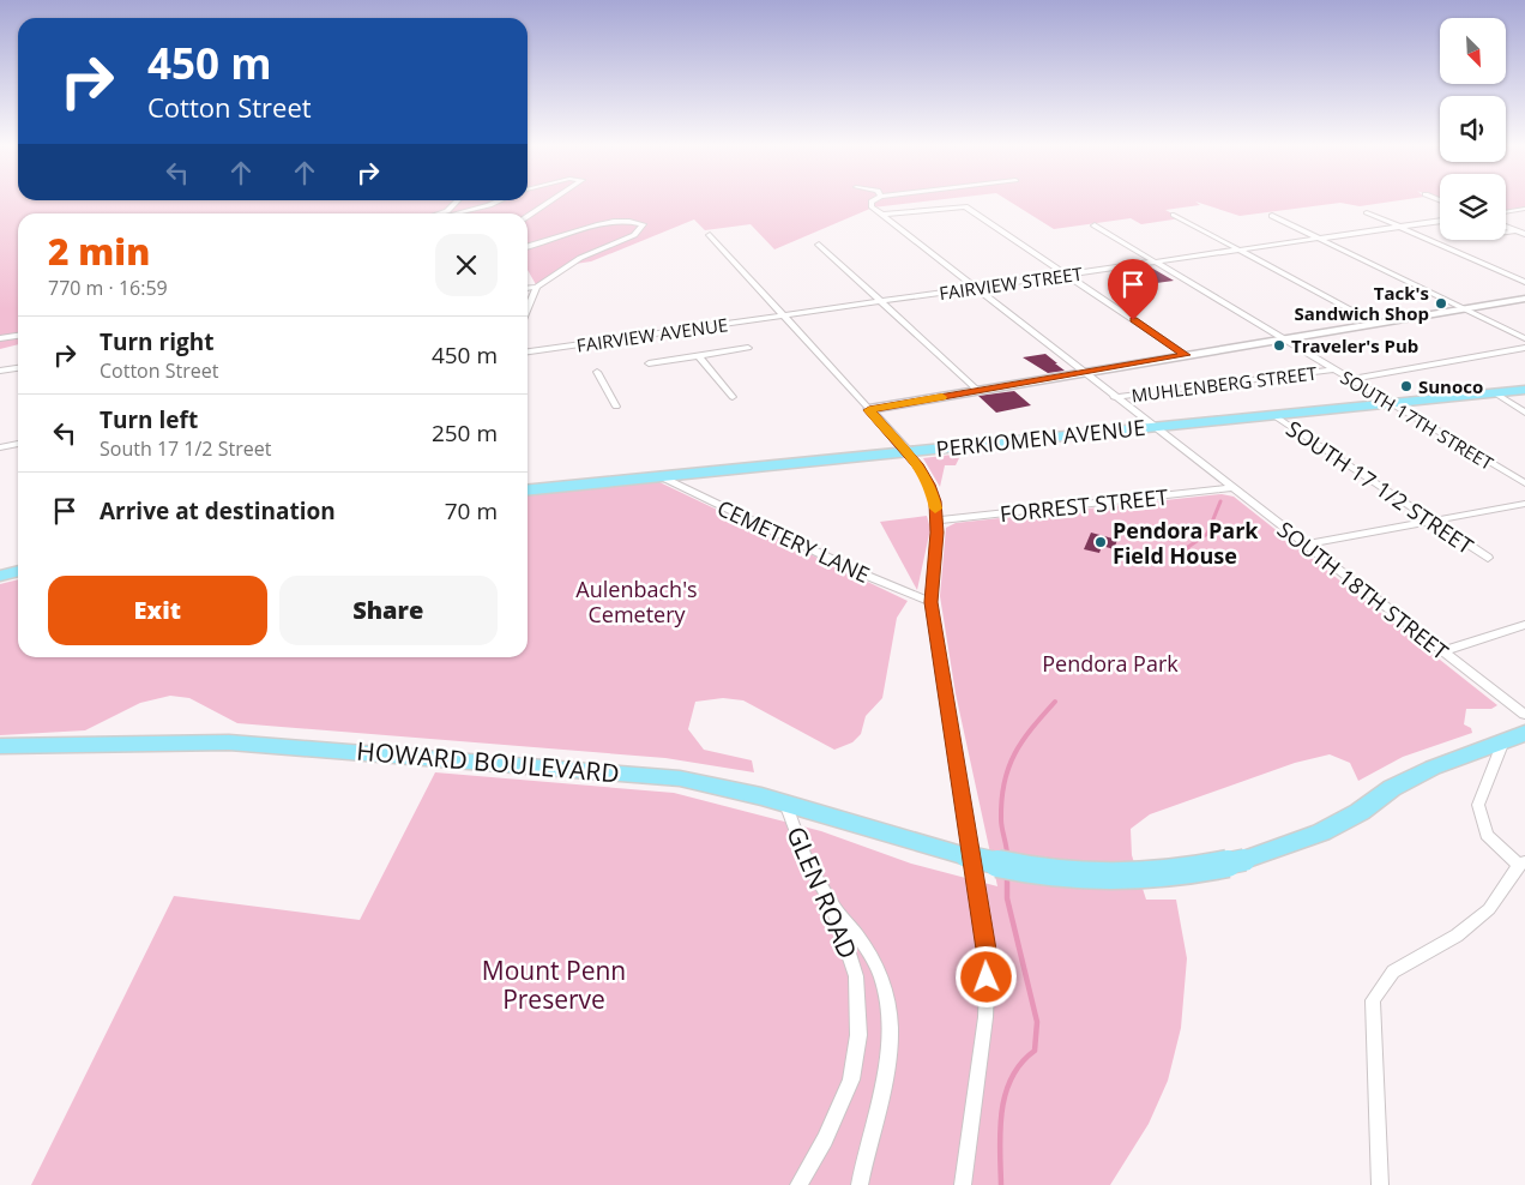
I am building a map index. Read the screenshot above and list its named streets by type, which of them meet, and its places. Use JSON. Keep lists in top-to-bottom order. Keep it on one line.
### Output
{"streets":{"main road":["PERKIOMEN AVENUE","HOWARD BOULEVARD"],"street":["FAIRVIEW STREET","FAIRVIEW AVENUE","MUHLENBERG STREET","SOUTH 17TH STREET","SOUTH 17 1/2 STREET","FORREST STREET","CEMETERY LANE","SOUTH 18TH STREET","GLEN ROAD"]},"crossings":[["FAIRVIEW STREET","FAIRVIEW AVENUE"],["FAIRVIEW STREET","SOUTH 17TH STREET"],["FAIRVIEW STREET","SOUTH 18TH STREET"],["MUHLENBERG STREET","SOUTH 17TH STREET"],["MUHLENBERG STREET","SOUTH 18TH STREET"],["SOUTH 17TH STREET","PERKIOMEN AVENUE"],["PERKIOMEN AVENUE","SOUTH 17 1/2 STREET"],["PERKIOMEN AVENUE","CEMETERY LANE"],["PERKIOMEN AVENUE","SOUTH 18TH STREET"],["FORREST STREET","SOUTH 18TH STREET"],["HOWARD BOULEVARD","GLEN ROAD"]],"parks":["Aulenbach's Cemetery","Pendora Park","Mount Penn Preserve"],"places":["Tack's Sandwich Shop","Traveler's Pub","Sunoco","Pendora Park Field House"],"north":"bottom right","page":{"turn":["450 m","Cotton Street"],"heading":["2 min","770 m · 16:59"],"list":[{"name":"Turn right","note":"Cotton Street","value":"450 m"},{"name":"Turn left","note":"South 17 1/2 Street","value":"250 m"},{"name":"Arrive at destination","value":"70 m"}],"buttons":["Exit","Share"]}}
